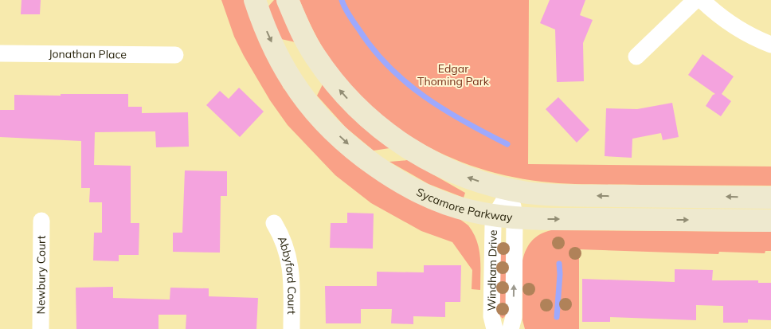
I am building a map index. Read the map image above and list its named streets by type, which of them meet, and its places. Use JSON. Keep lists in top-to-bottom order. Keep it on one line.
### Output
{"streets":{"main road":["Sycamore Parkway"],"street":["Jonathan Place","Windham Drive","Newbury Court","Abbyford Court"]},"crossings":[["Sycamore Parkway","Windham Drive"]],"parks":["Edgar Thoming Park"]}
